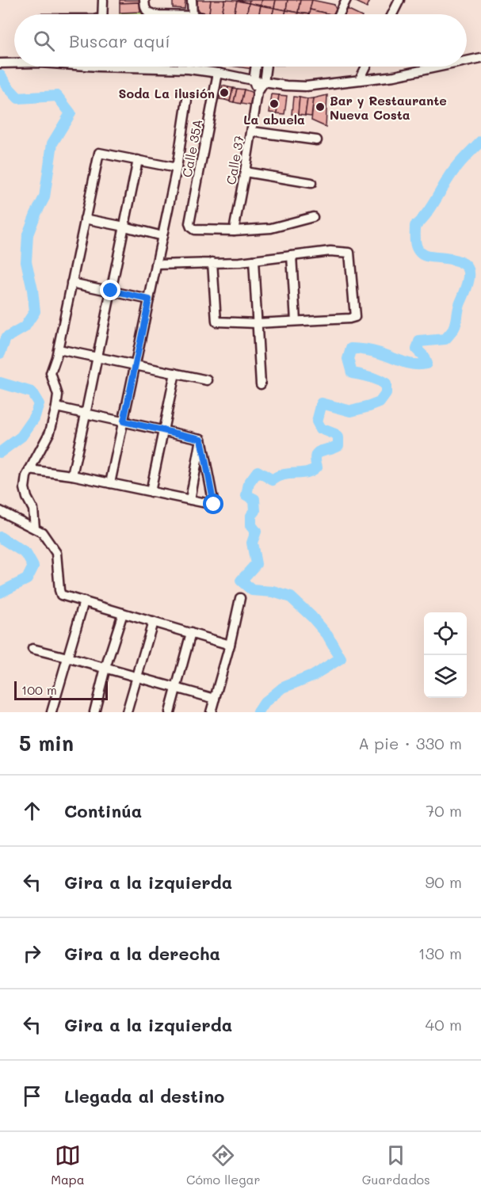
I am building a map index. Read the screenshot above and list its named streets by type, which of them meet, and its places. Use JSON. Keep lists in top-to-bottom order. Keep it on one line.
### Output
{"streets":{"street":["Calle 35A","Calle 37"]},"crossings":[["Calle 35A","Calle 37"]],"places":["Soda La ilusión","La abuela","Bar y Restaurante Nueva Costa"],"scale_bar":"100 m","page":{"search":"Buscar aquí","scale":"100 m","heading":["5 min","A pie · 330 m"],"list":[["Continúa","70 m"],["Gira a la izquierda","90 m"],["Gira a la derecha","130 m"],["Gira a la izquierda","40 m"],"Llegada al destino"],"nav":["Mapa","Cómo llegar","Guardados"]}}
